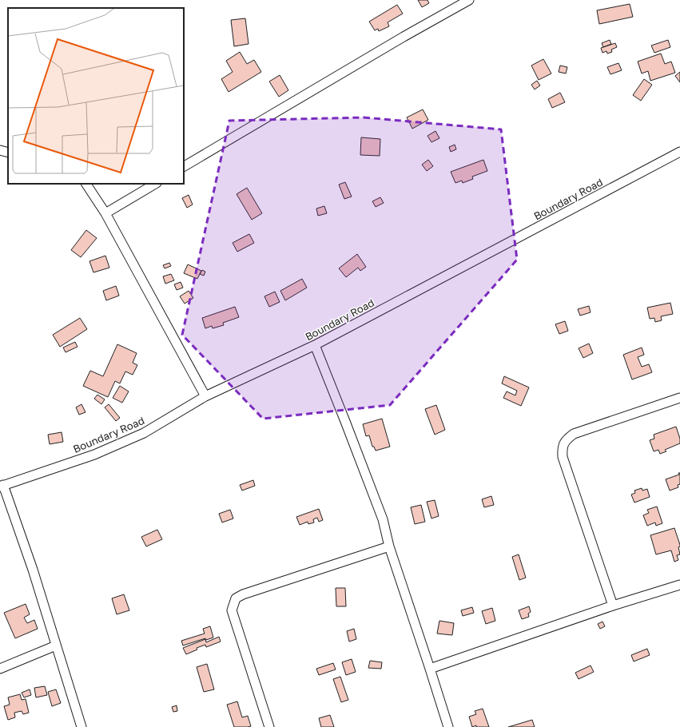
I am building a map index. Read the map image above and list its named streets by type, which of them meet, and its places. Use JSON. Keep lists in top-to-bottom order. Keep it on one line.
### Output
{"streets":{"street":["Boundary Road"]}}
